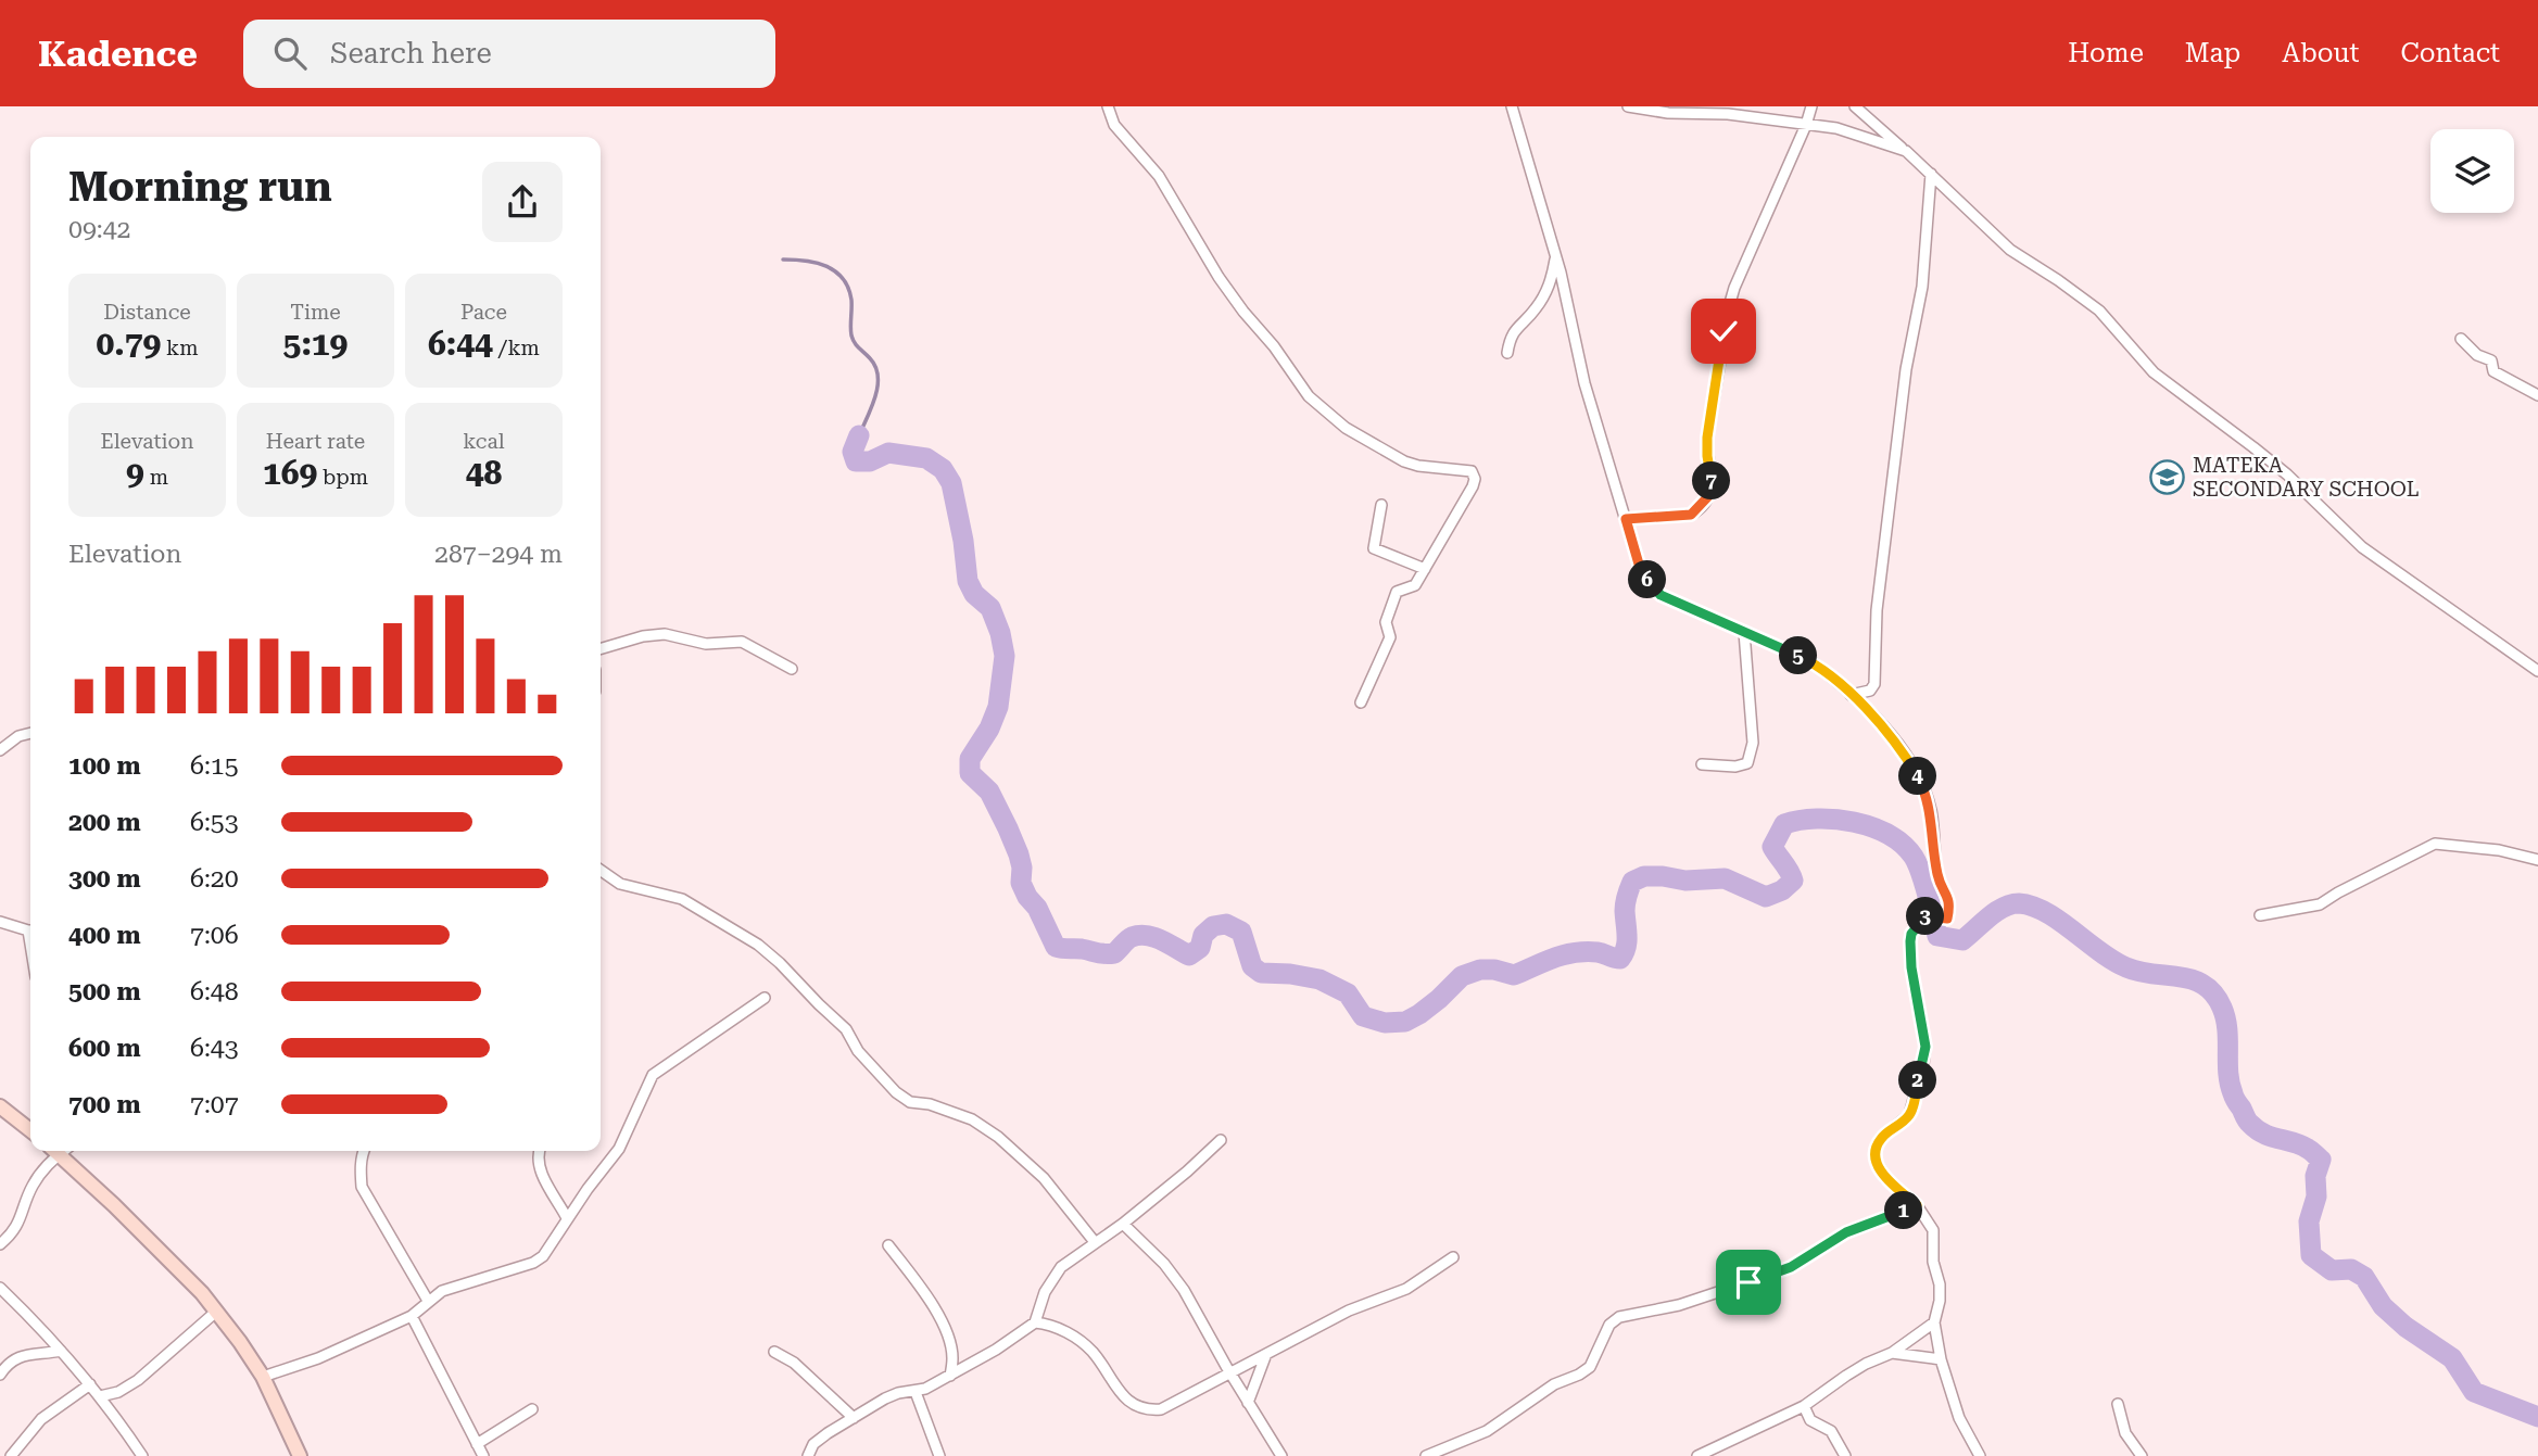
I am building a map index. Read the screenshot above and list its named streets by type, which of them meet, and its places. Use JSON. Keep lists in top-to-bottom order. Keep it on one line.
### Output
{"places":{"school or university":["MATEKA SECONDARY SCHOOL"]},"page":{"header":"Kadence","search":"Search here","nav":["Home","Map","About","Contact"],"heading":["Morning run","09:42"],"stats":[["Distance","0.79 km"],["Time","5:19"],["Pace","6:44 /km"],["Elevation","9 m"],["Heart rate","169 bpm"],["kcal","48"]],"pins":["7","6","5","4","3","2","1"],"chart":["Elevation","287–294 m"],"list":[{"name":"100 m","note":"6:15"},{"name":"200 m","note":"6:53"},{"name":"300 m","note":"6:20"},{"name":"400 m","note":"7:06"},{"name":"500 m","note":"6:48"},{"name":"600 m","note":"6:43"},{"name":"700 m","note":"7:07"}]}}
